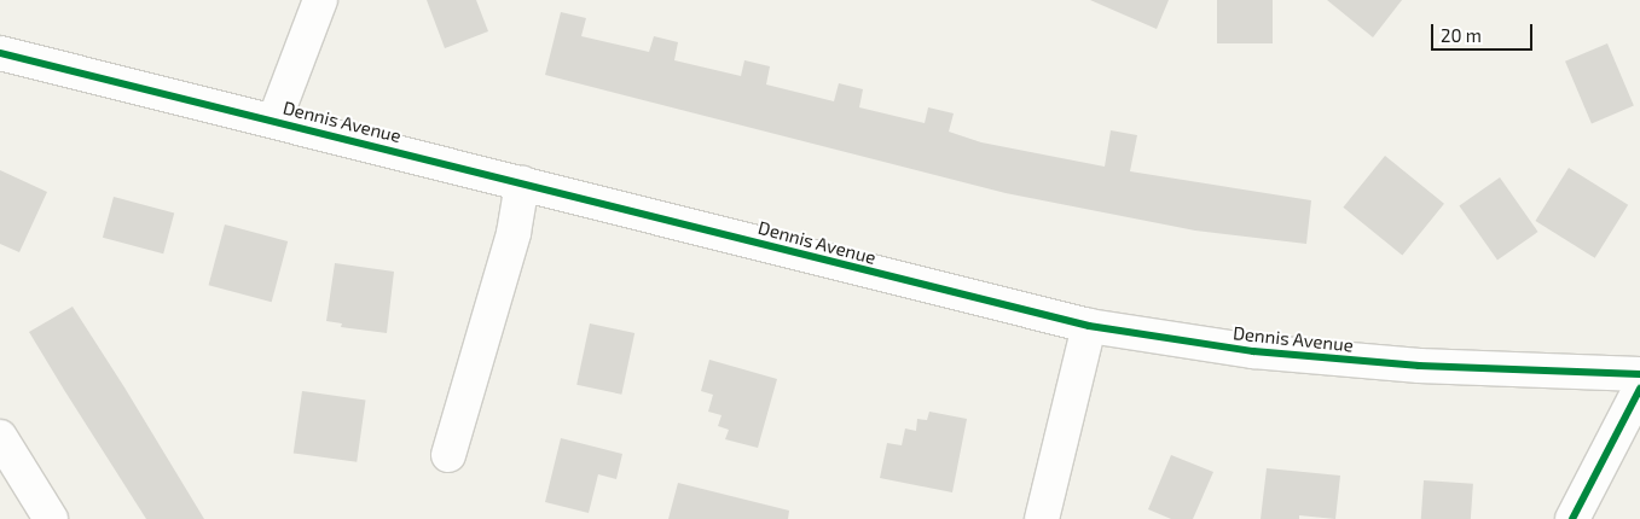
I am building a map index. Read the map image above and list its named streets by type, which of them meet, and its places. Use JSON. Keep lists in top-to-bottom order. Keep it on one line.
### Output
{"streets":{"street":["Dennis Avenue"]},"scale_bar":"20 m"}
